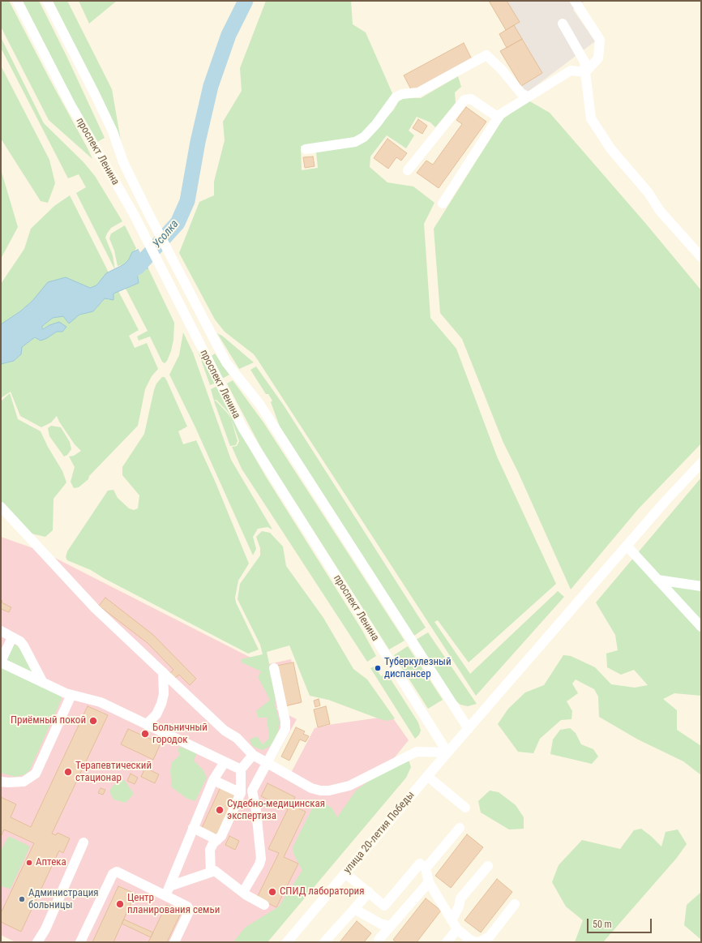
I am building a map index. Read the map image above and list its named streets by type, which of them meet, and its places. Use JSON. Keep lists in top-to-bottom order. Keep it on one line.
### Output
{"streets":{"street":["проспект Ленина","улица 20-летия Победы"]},"crossings":[["проспект Ленина","улица 20-летия Победы"]],"water":["Усолка"],"places":["Туберкулезный диспансер","Приёмный покой","Больничный городок","Терапевтический стационар","Судебно-медицинская экспертиза","Аптека","СПИД лаборатория","Администрация больницы","Центр планирования семьи"],"scale_bar":"50 m"}
